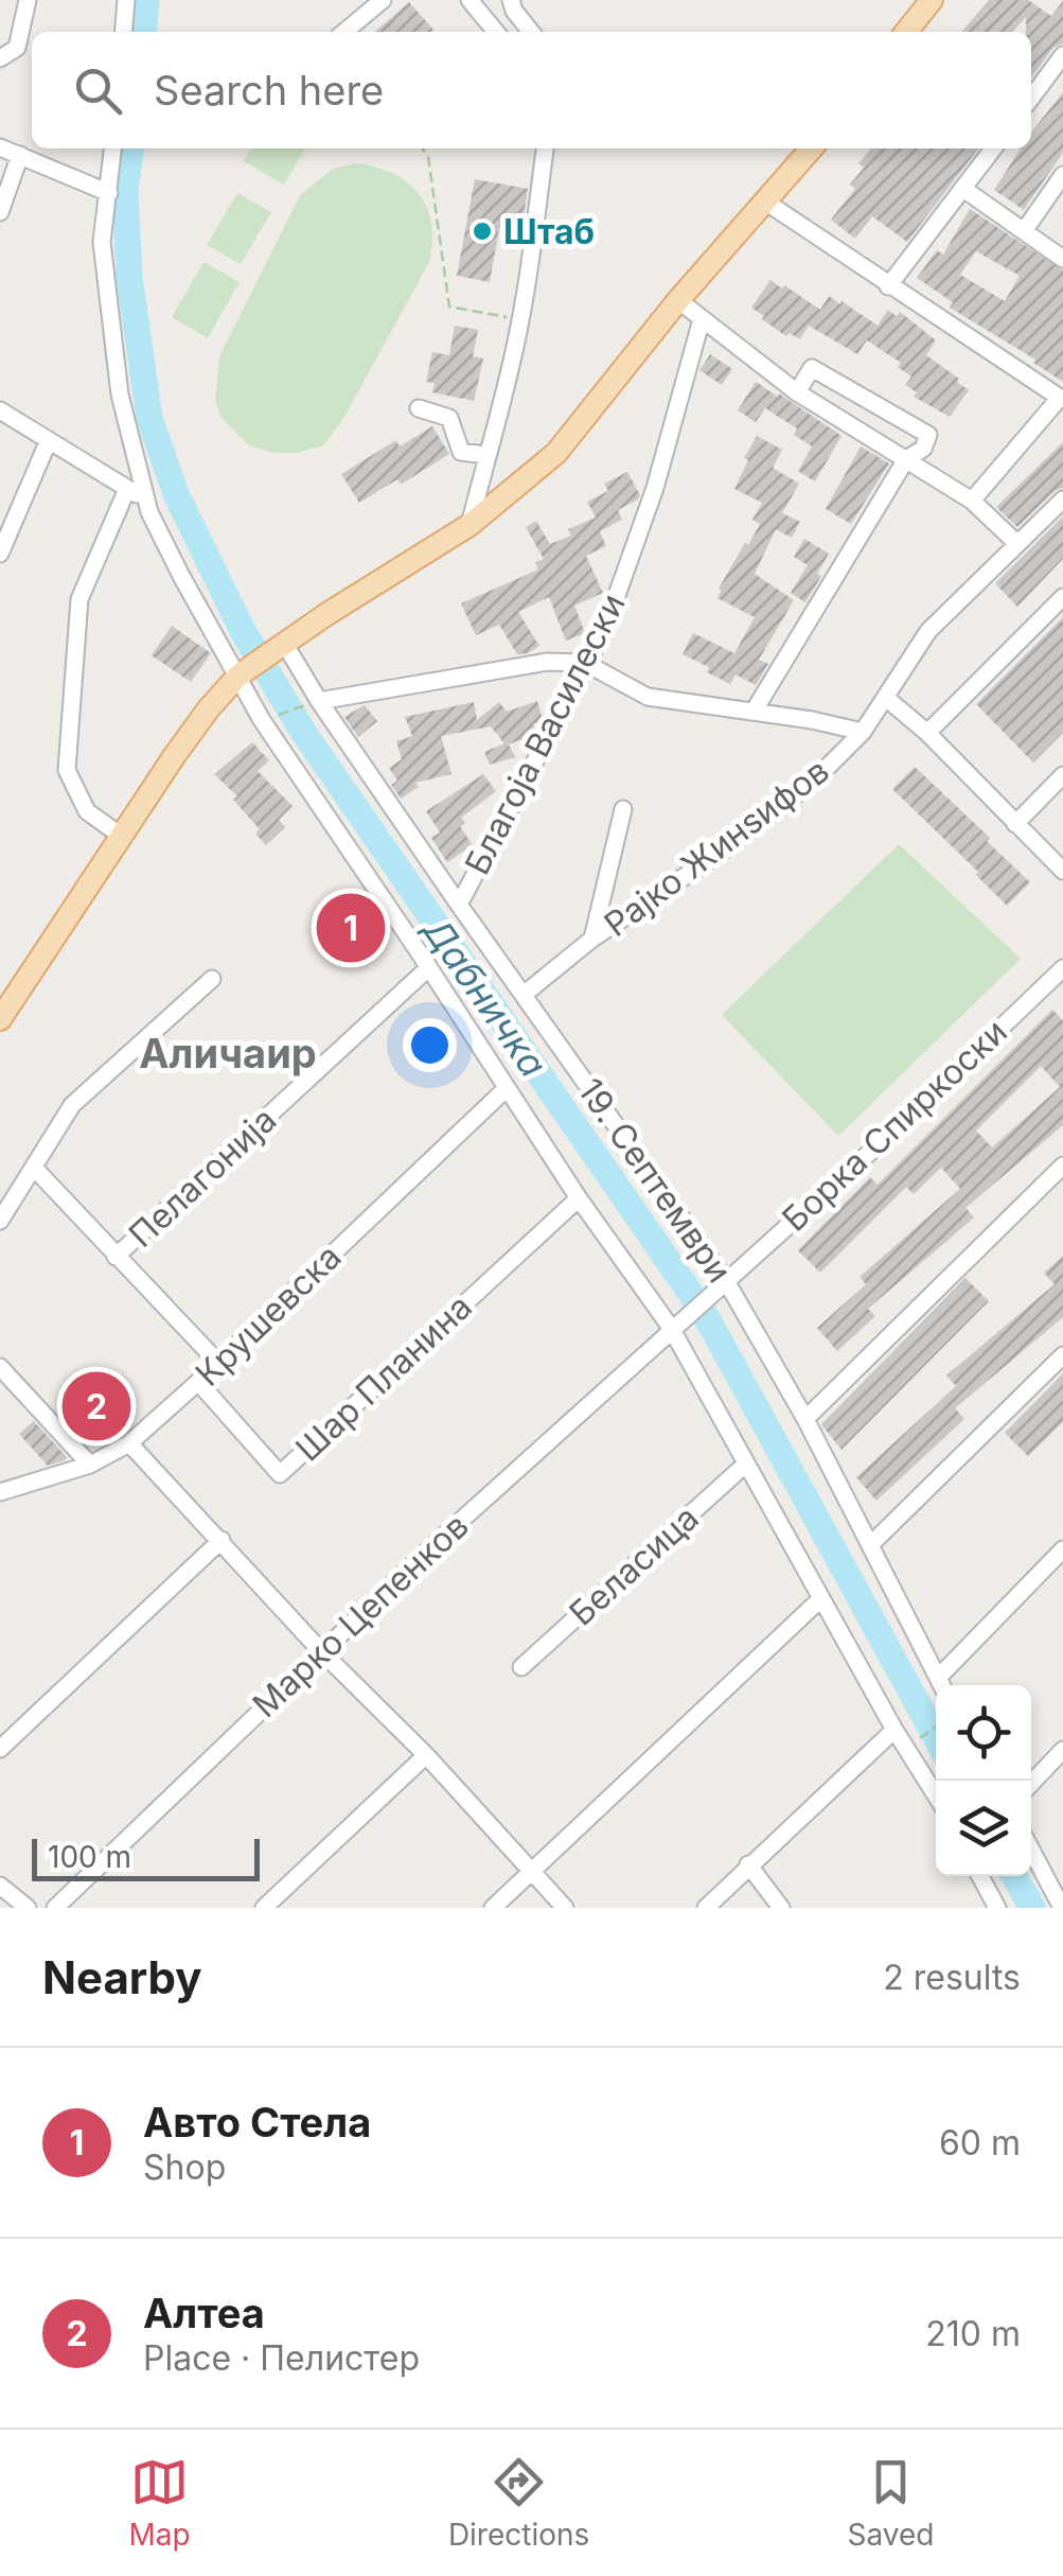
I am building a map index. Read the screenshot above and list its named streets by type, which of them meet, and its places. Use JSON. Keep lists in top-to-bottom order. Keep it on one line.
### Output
{"streets":{"street":["Благоја Василески","Рајко Жинѕифов","Борка Спиркоски","Пелагонија","19. Септември","Крушевска","Шар Планина","Беласица","Марко Цепенков"]},"crossings":[["Благоја Василески","19. Септември"],["Рајко Жинѕифов","19. Септември"],["Борка Спиркоски","19. Септември"],["Борка Спиркоски","Марко Цепенков"],["Крушевска","Шар Планина"]],"districts":["Аличаир"],"water":["Дабничка"],"places":["Штаб"],"scale_bar":"100 m","page":{"search":"Search here","pins":["1","2"],"scale":"100 m","heading":["Nearby","2 results"],"list":[{"mark":"1","name":"Авто Стела","note":"Shop","value":"60 m"},{"mark":"2","name":"Алтеа","note":"Place · Пелистер","value":"210 m"}],"nav":["Map","Directions","Saved"]}}
